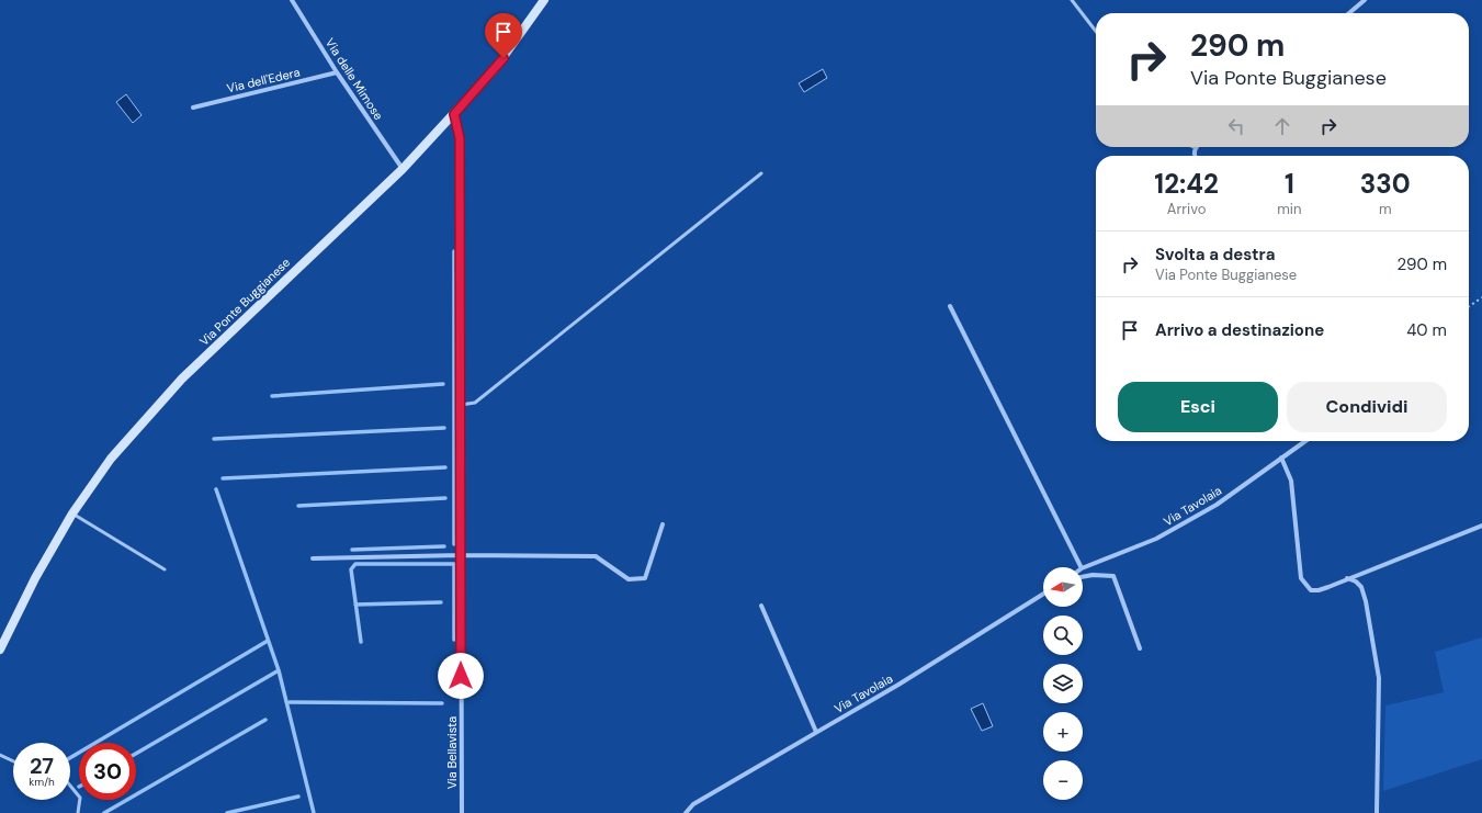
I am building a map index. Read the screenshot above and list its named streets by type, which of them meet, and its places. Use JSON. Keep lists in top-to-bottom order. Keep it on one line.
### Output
{"streets":{"main road":["Via Ponte Buggianese"],"street":["Via delle Mimose","Via dell'Edera","Via Tavolaia","Via Bellavista"]},"crossings":[["Via delle Mimose","Via dell'Edera"],["Via delle Mimose","Via Ponte Buggianese"],["Via Ponte Buggianese","Via Bellavista"]],"north":"left","page":{"turn":["290 m","Via Ponte Buggianese"],"eta":["12:42","Arrivo","1","min","330","m"],"list":[{"name":"Svolta a destra","note":"Via Ponte Buggianese","value":"290 m"},{"name":"Arrivo a destinazione","value":"40 m"}],"buttons":["Esci","Condividi"],"map_buttons":["+","−"],"speed":"27 km/h","limit":"30"}}
